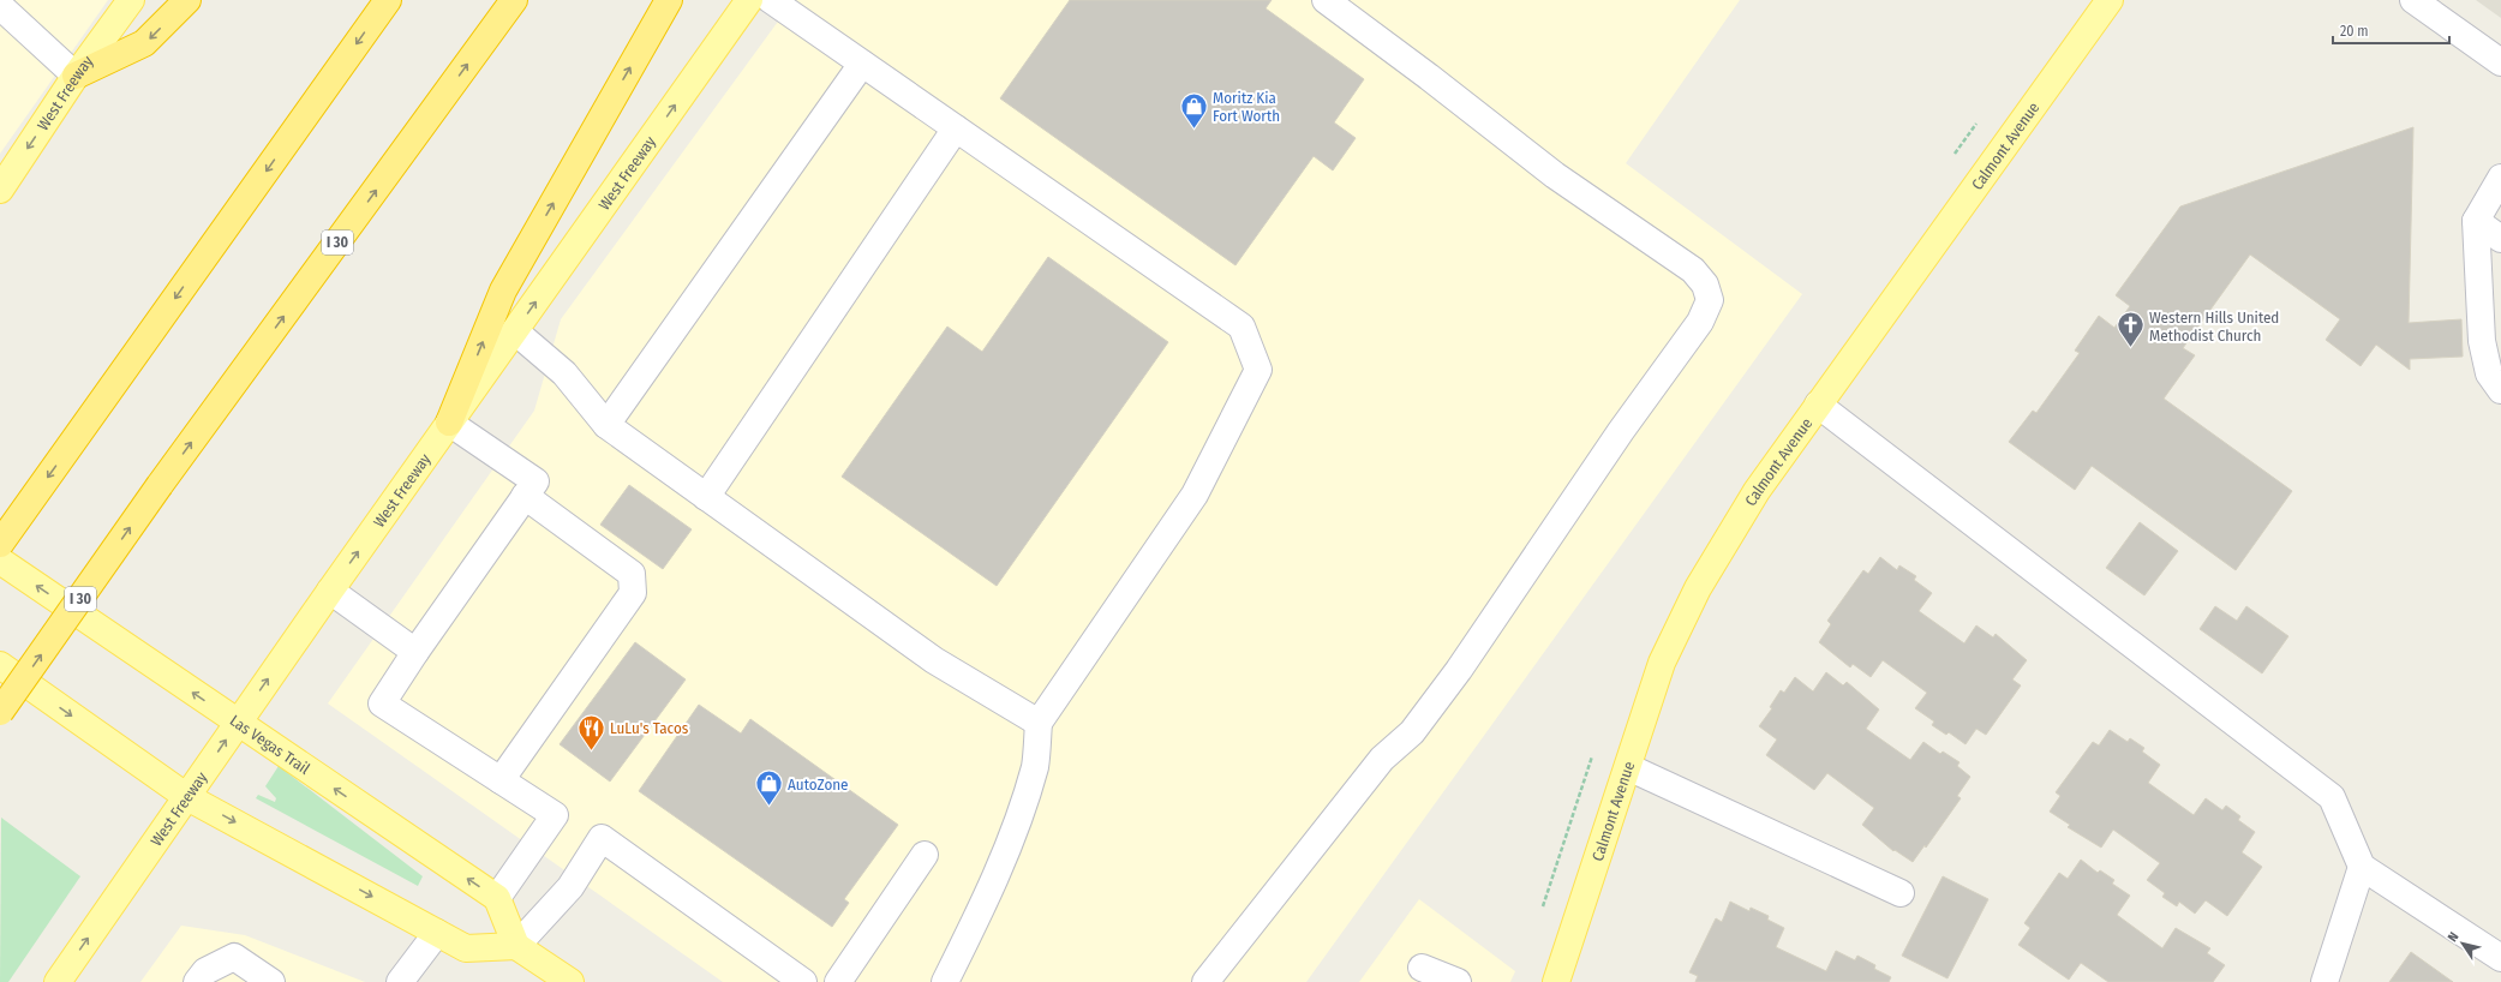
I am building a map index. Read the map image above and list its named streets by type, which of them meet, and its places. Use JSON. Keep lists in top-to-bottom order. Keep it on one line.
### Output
{"streets":{"highway":["I 30"],"main road":["West Freeway","Calmont Avenue","Las Vegas Trail"]},"crossings":[["West Freeway","Las Vegas Trail"]],"places":{"shop":["Moritz Kia Fort Worth","AutoZone"],"church":["Western Hills United Methodist Church"],"restaurant":["LuLu's Tacos"]},"scale_bar":"20 m","north":"top left"}
